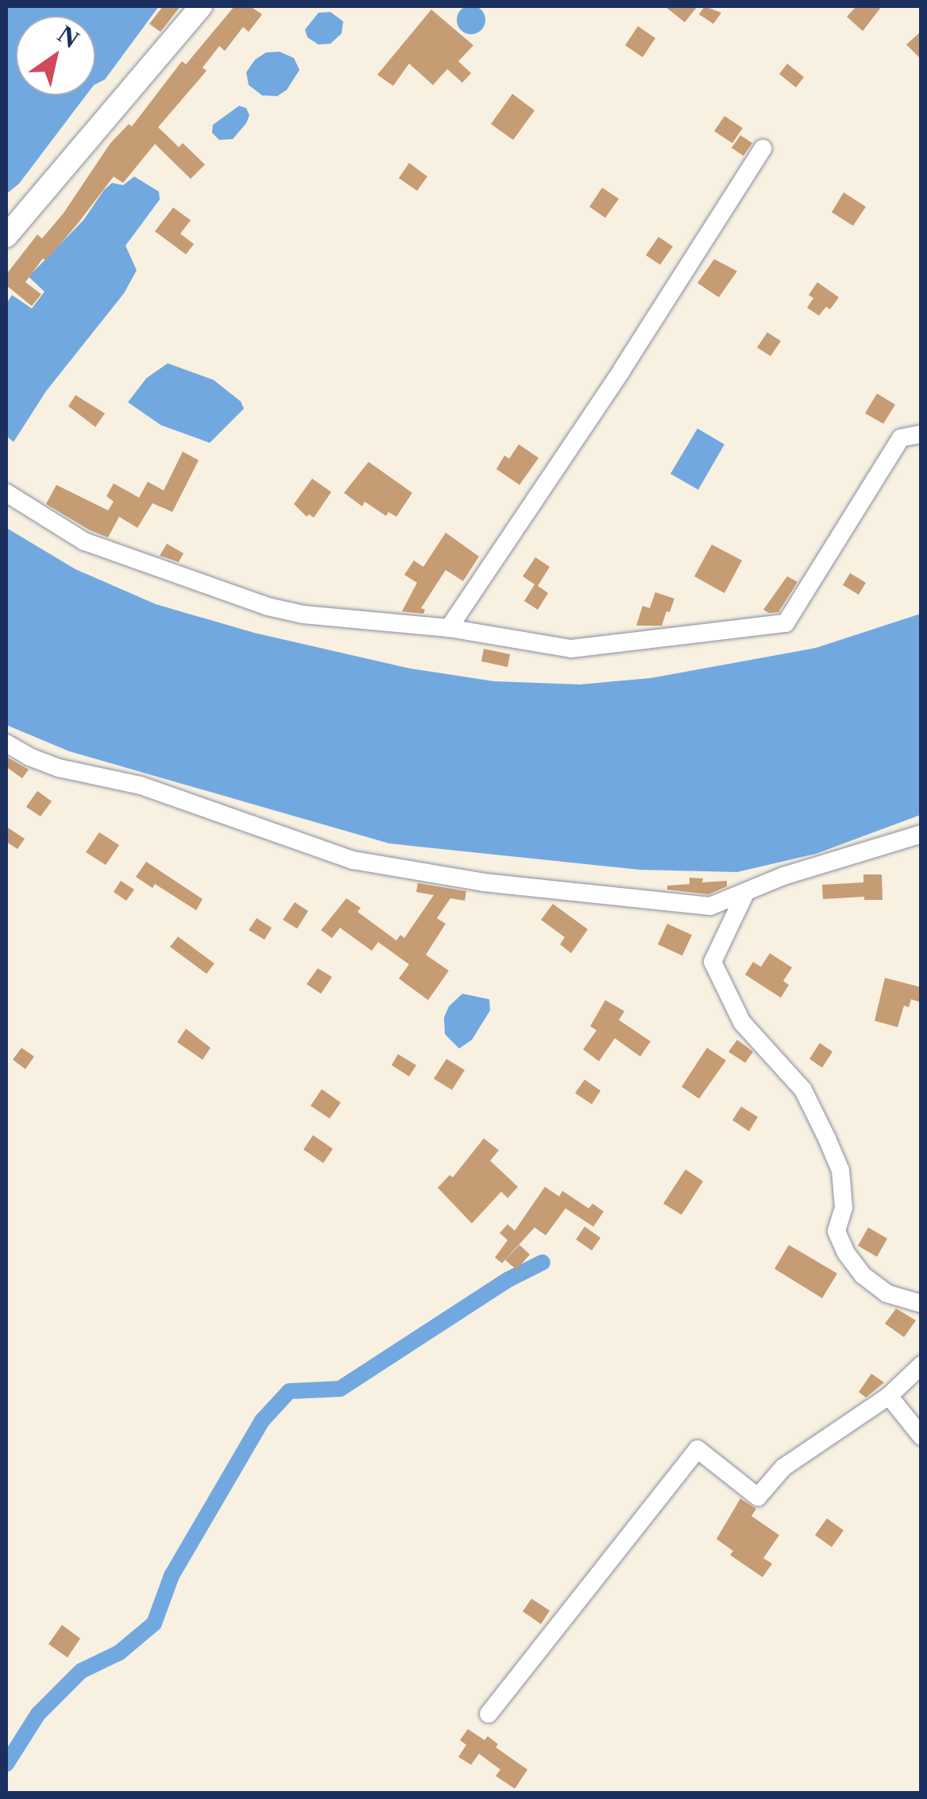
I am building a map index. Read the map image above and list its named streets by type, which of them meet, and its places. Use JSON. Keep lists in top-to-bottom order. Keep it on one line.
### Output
{"north":"top right"}
